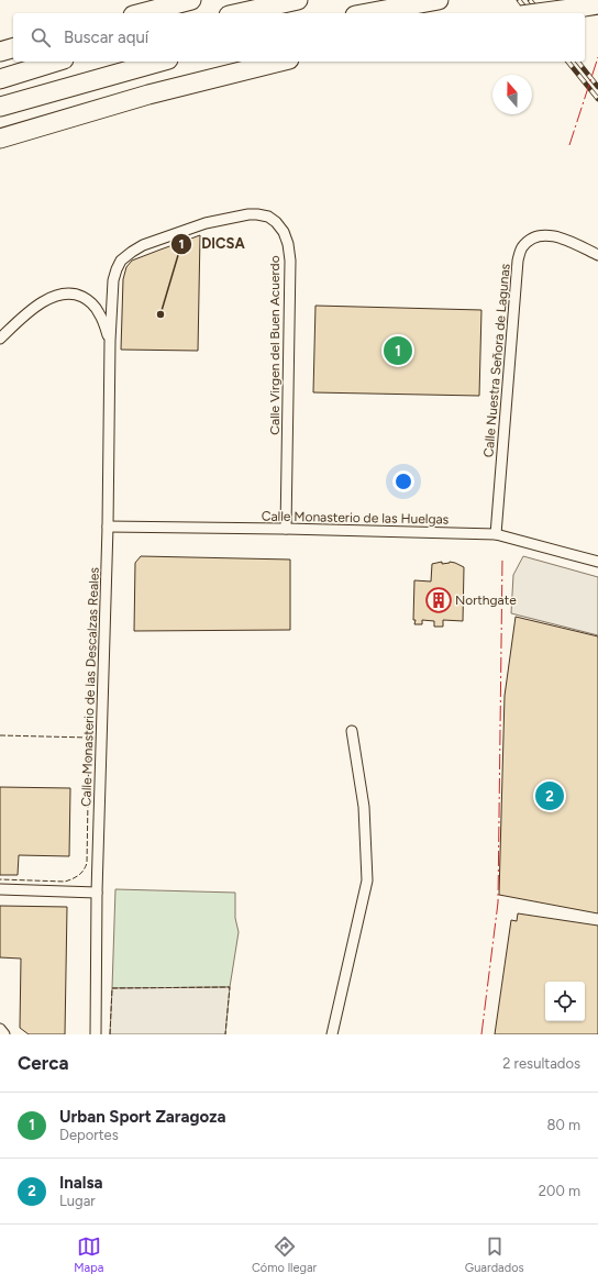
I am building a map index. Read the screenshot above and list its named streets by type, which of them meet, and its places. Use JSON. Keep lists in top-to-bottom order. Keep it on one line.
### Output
{"streets":{"street":["Calle Virgen del Buen Acuerdo","Calle Nuestra Señora de Lagunas","Calle Monasterio de las Huelgas","Calle Monasterio de las Descalzas Reales"]},"crossings":[["Calle Virgen del Buen Acuerdo","Calle Monasterio de las Huelgas"],["Calle Virgen del Buen Acuerdo","Calle Monasterio de las Descalzas Reales"],["Calle Nuestra Señora de Lagunas","Calle Monasterio de las Huelgas"],["Calle Monasterio de las Huelgas","Calle Monasterio de las Descalzas Reales"]],"places":{"other":["DICSA"],"building":["Northgate"]},"north":"top","page":{"search":"Buscar aquí","pins":["1","2"],"heading":["Cerca","2 resultados"],"list":[{"mark":"1","name":"Urban Sport Zaragoza","note":"Deportes","value":"80 m"},{"mark":"2","name":"Inalsa","note":"Lugar","value":"200 m"}],"nav":["Mapa","Cómo llegar","Guardados"]}}
